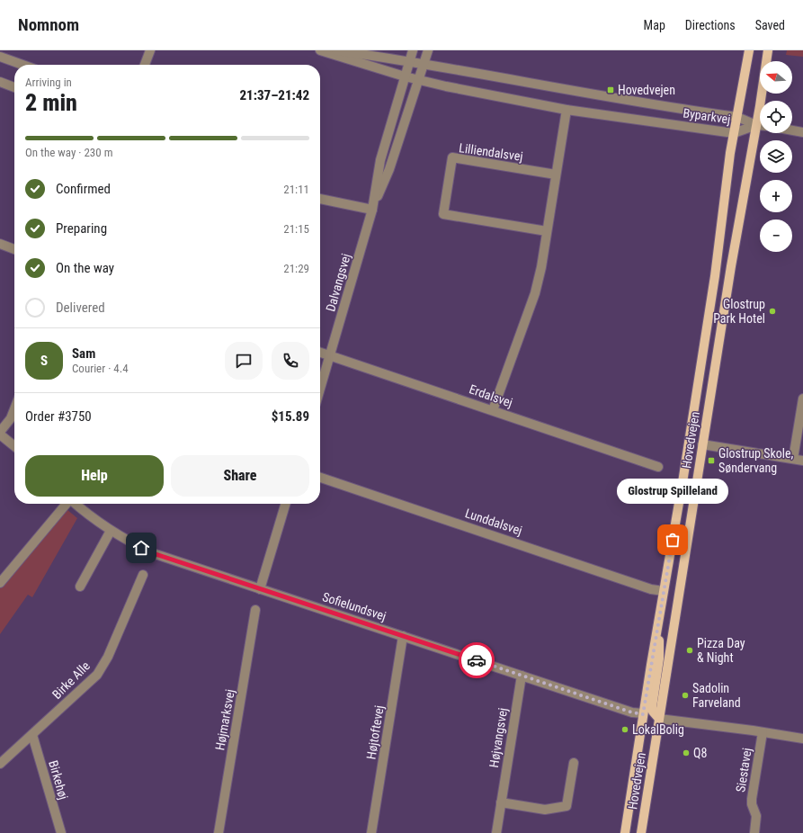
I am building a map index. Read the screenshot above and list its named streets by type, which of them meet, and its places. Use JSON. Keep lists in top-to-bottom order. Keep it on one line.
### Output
{"streets":{"main road":["Hovedvejen"],"street":["Byparkvej","Lilliendalsvej","Dalvangsvej","Erdalsvej","Lunddalsvej","Sofielundsvej","Birke Alle","Højmarksvej","Højtoftevej","Højvangsvej","Siestavej","Birkehøj"]},"crossings":[["Byparkvej","Dalvangsvej"],["Byparkvej","Hovedvejen"],["Dalvangsvej","Erdalsvej"],["Hovedvejen","Lunddalsvej"],["Hovedvejen","Sofielundsvej"],["Sofielundsvej","Højtoftevej"],["Sofielundsvej","Højvangsvej"],["Birke Alle","Birkehøj"]],"places":{"transit":["Hovedvejen","Glostrup Skole, Søndervang"],"other":["Glostrup Park Hotel","Glostrup Spilleland","Pizza Day & Night","Sadolin Farveland","LokalBolig","Q8"]},"north":"left","page":{"header":"Nomnom","nav":["Map","Directions","Saved"],"map_buttons":["+","−"],"heading":["2 min","Arriving in","21:37–21:42"],"panel":["Sam","Courier · 4.4","Order #3750","$15.89"],"bar":"On the way · 230 m","list":[["Confirmed","21:11"],["Preparing","21:15"],["On the way","21:29"],"Delivered"],"round":"S","buttons":["Help","Share"],"bubble":"Glostrup Spilleland"}}
